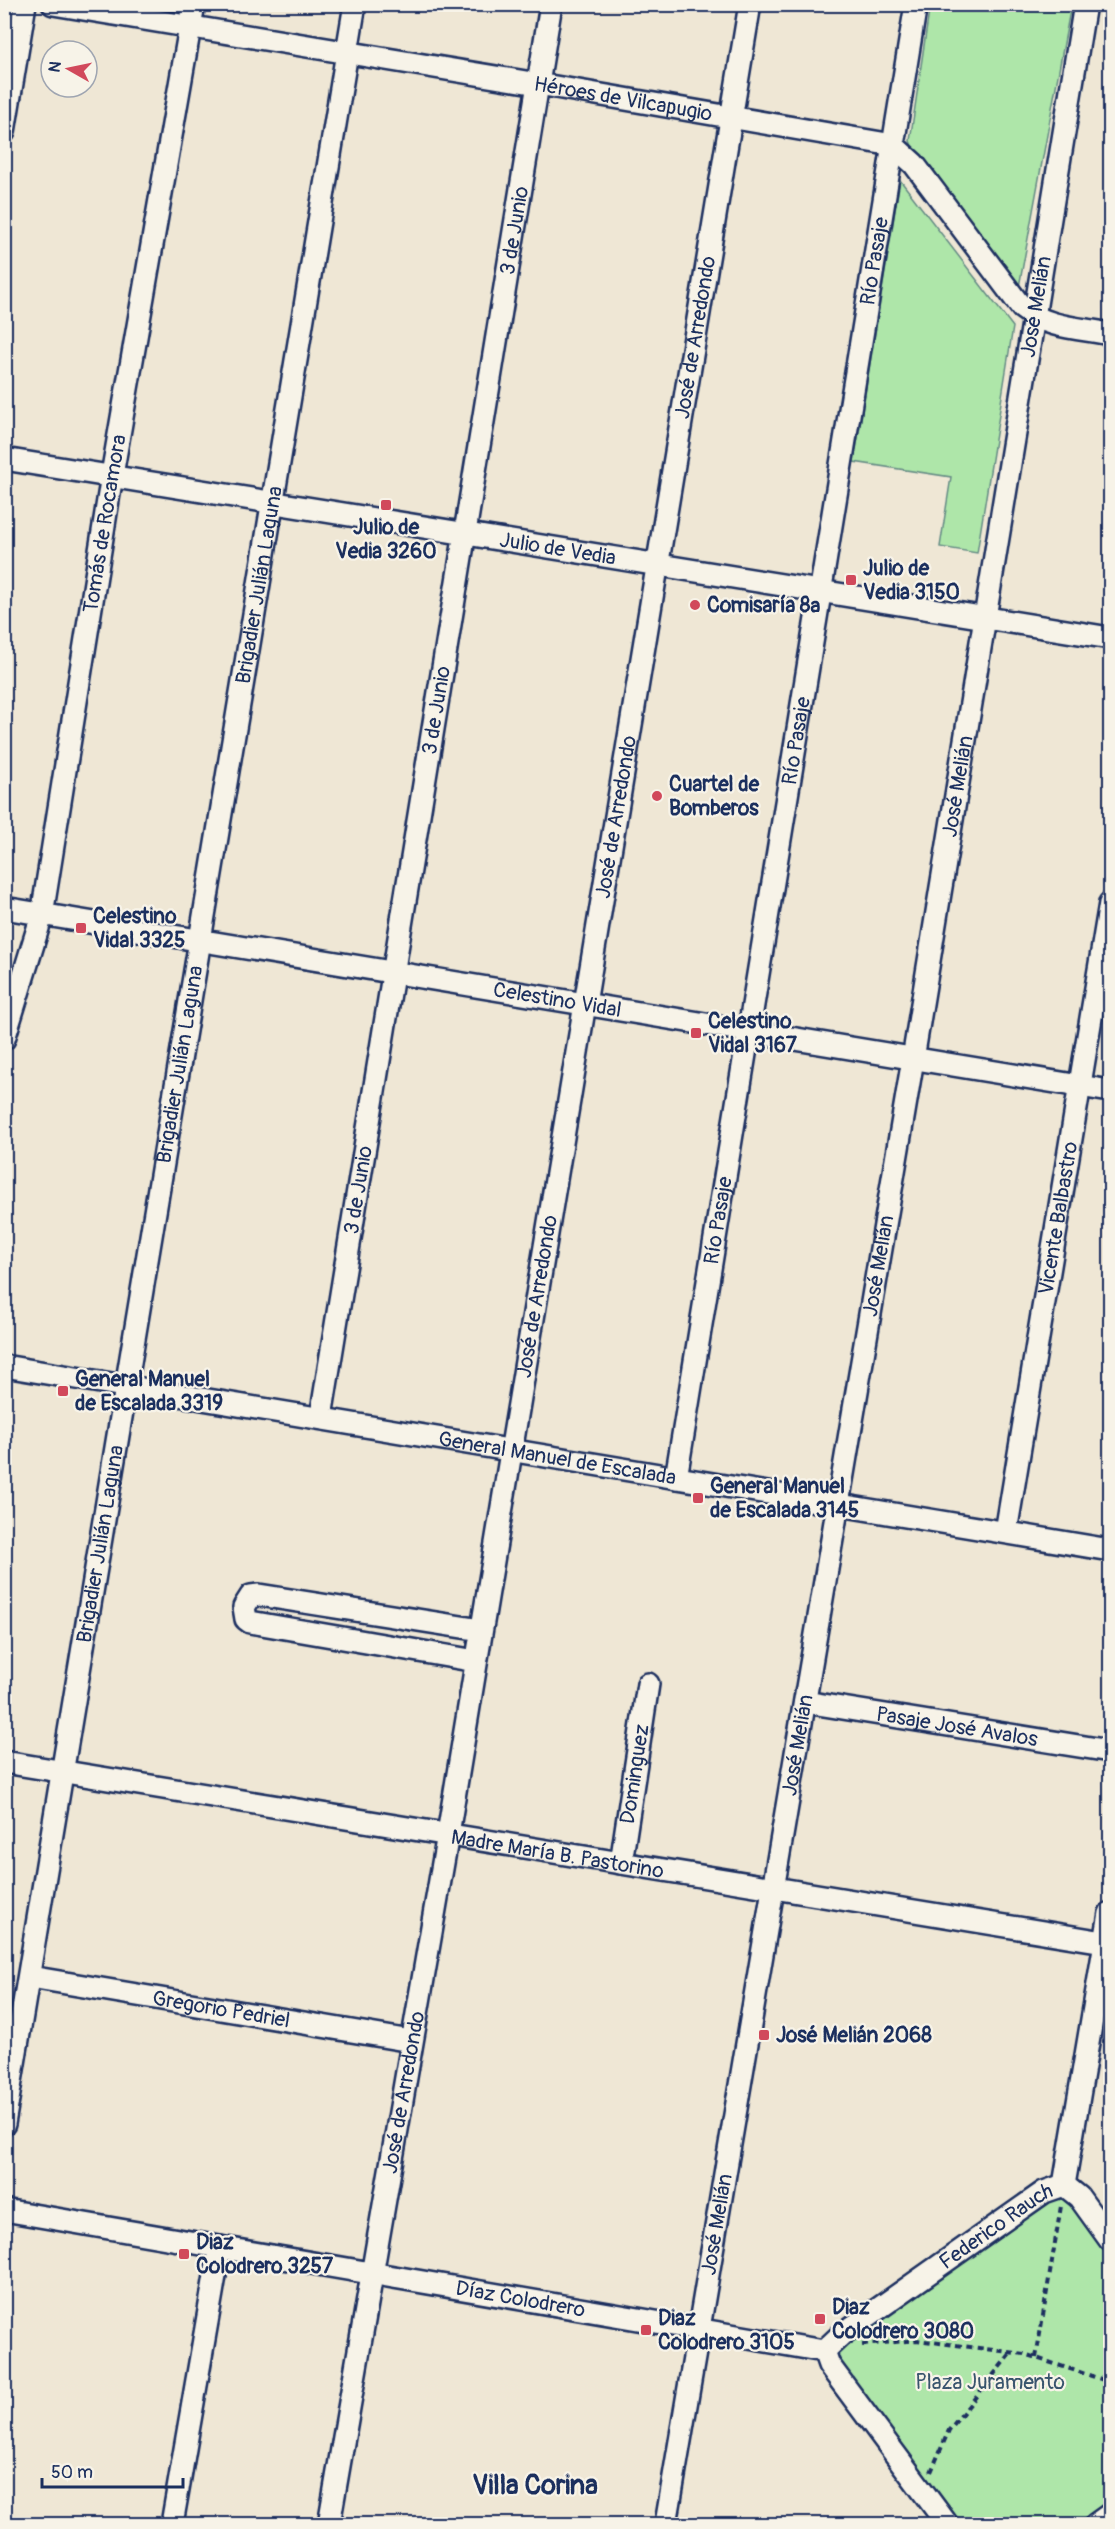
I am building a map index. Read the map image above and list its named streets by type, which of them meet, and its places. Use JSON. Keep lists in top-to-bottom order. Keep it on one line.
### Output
{"streets":{"street":["Héroes de Vilcapugio","3 de Junio","Río Pasaje","José Melián","José de Arredondo","Tomás de Rocamora","Julio de Vedia","Brigadier Julián Laguna","Celestino Vidal","Vicente Balbastro","General Manuel de Escalada","Pasaje José Avalos","Dominguez","Madre María B. Pastorino","Gregorio Pedriel","Federico Rauch","Díaz Colodrero"]},"crossings":[["Héroes de Vilcapugio","3 de Junio"],["Héroes de Vilcapugio","Río Pasaje"],["Héroes de Vilcapugio","José de Arredondo"],["Héroes de Vilcapugio","Tomás de Rocamora"],["Héroes de Vilcapugio","Brigadier Julián Laguna"],["3 de Junio","Julio de Vedia"],["3 de Junio","Celestino Vidal"],["3 de Junio","General Manuel de Escalada"],["Río Pasaje","Julio de Vedia"],["Río Pasaje","Celestino Vidal"],["Río Pasaje","General Manuel de Escalada"],["José Melián","Julio de Vedia"],["José Melián","Celestino Vidal"],["José Melián","General Manuel de Escalada"],["José Melián","Pasaje José Avalos"],["José Melián","Madre María B. Pastorino"],["José Melián","Díaz Colodrero"],["José de Arredondo","Julio de Vedia"],["José de Arredondo","Celestino Vidal"],["José de Arredondo","General Manuel de Escalada"],["José de Arredondo","Madre María B. Pastorino"],["José de Arredondo","Gregorio Pedriel"],["José de Arredondo","Díaz Colodrero"],["Tomás de Rocamora","Julio de Vedia"],["Tomás de Rocamora","Celestino Vidal"],["Julio de Vedia","Brigadier Julián Laguna"],["Brigadier Julián Laguna","Celestino Vidal"],["Brigadier Julián Laguna","General Manuel de Escalada"],["Brigadier Julián Laguna","Madre María B. Pastorino"],["Brigadier Julián Laguna","Gregorio Pedriel"],["Celestino Vidal","Vicente Balbastro"],["Vicente Balbastro","General Manuel de Escalada"],["Dominguez","Madre María B. Pastorino"],["Madre María B. Pastorino","Federico Rauch"],["Federico Rauch","Díaz Colodrero"]],"districts":["Villa Corina"],"parks":["Plaza Juramento"],"places":{"transit":["Julio de Vedia 3260","Julio de Vedia 3150","Celestino Vidal 3325","Celestino Vidal 3167","General Manuel de Escalada 3319","General Manuel de Escalada 3145","José Melián 2068","Diaz Colodrero 3257","Diaz Colodrero 3080","Diaz Colodrero 3105"],"other":["Comisaría 8ª","Cuartel de Bomberos"]},"scale_bar":"50 m","north":"left"}
